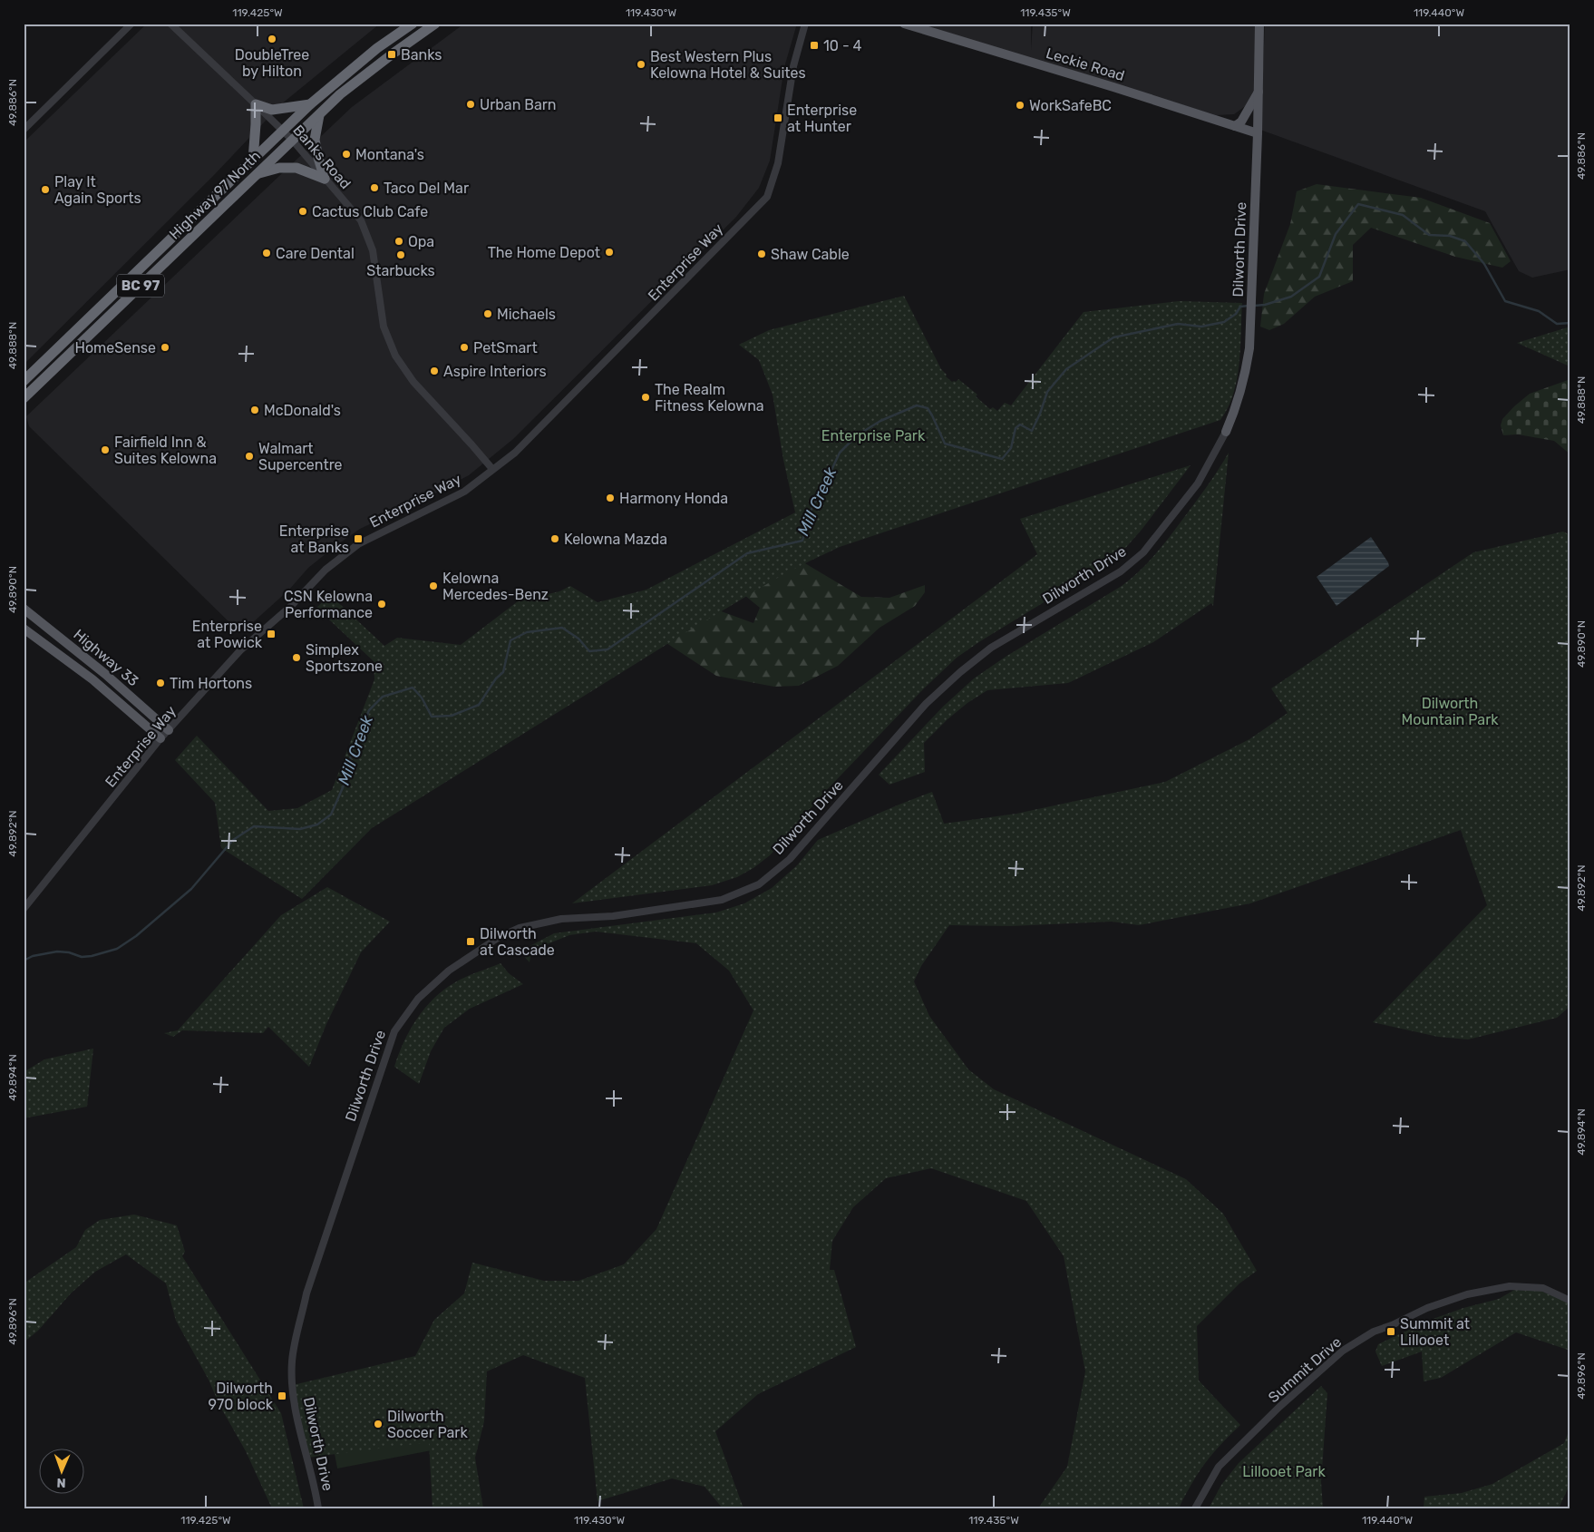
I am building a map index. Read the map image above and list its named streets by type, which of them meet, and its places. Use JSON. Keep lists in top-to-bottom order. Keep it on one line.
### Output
{"streets":{"highway":["Highway 97 North","BC 97"],"main road":["Leckie Road","Dilworth Drive","Highway 33"],"street":["Banks Road","Enterprise Way","Summit Drive"]},"crossings":[["Leckie Road","Dilworth Drive"],["Banks Road","Highway 97 North"],["Banks Road","Enterprise Way"],["Enterprise Way","Highway 33"]],"water":["Mill Creek"],"parks":["Enterprise Park","Dilworth Mountain Park","Lillooet Park"],"places":{"other":["DoubleTree by Hilton","Best Western Plus Kelowna Hotel & Suites","Urban Barn","WorkSafeBC","Montana's","Taco Del Mar","Play It Again Sports","Cactus Club Cafe","Opa","The Home Depot","Care Dental","Shaw Cable","Starbucks","Michaels","HomeSense","PetSmart","Aspire Interiors","The Realm Fitness Kelowna","McDonald's","Fairfield Inn & Suites Kelowna","Walmart Supercentre","Harmony Honda","Kelowna Mazda","Kelowna Mercedes-Benz","CSN Kelowna Performance","Simplex Sportszone","Tim Hortons","Dilworth Soccer Park"],"transit":["10 - 4","Banks","Enterprise at Hunter","Enterprise at Banks","Enterprise at Powick","Dilworth at Cascade","Summit at Lillooet","Dilworth 970 block"]},"north":"bottom","coordinates":["119.425°W","119.430°W","119.435°W","119.440°W","49.886°N","49.888°N","49.890°N","49.892°N","49.894°N","49.896°N"]}
